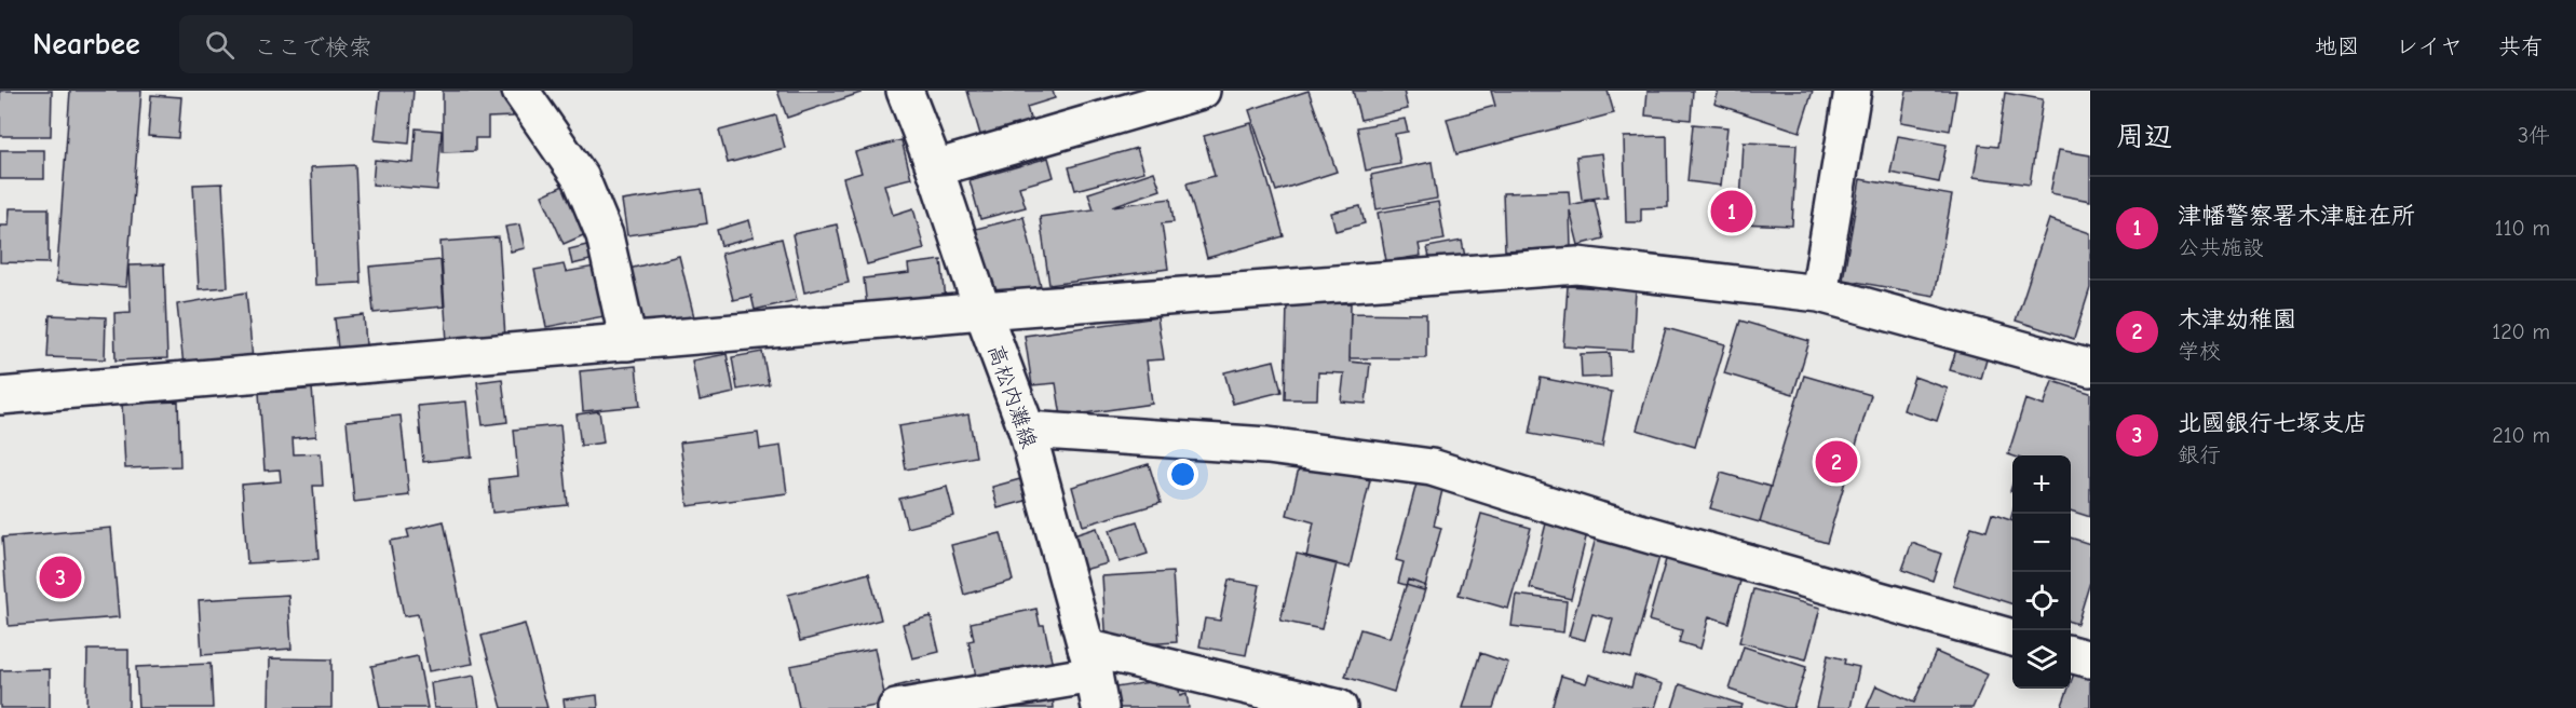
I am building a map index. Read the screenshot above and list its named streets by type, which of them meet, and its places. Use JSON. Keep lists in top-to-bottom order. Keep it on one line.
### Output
{"streets":{"street":["高松内灘線"]},"page":{"header":"Nearbee","search":"ここで検索","nav":["地図","レイヤ","共有"],"heading":["周辺","3件"],"list":[{"mark":"1","name":"津幡警察署木津駐在所","note":"公共施設","value":"110 m"},{"mark":"2","name":"木津幼稚園","note":"学校","value":"120 m"},{"mark":"3","name":"北國銀行七塚支店","note":"銀行","value":"210 m"}],"pins":["1","2","3"],"map_buttons":["+","−"]}}
